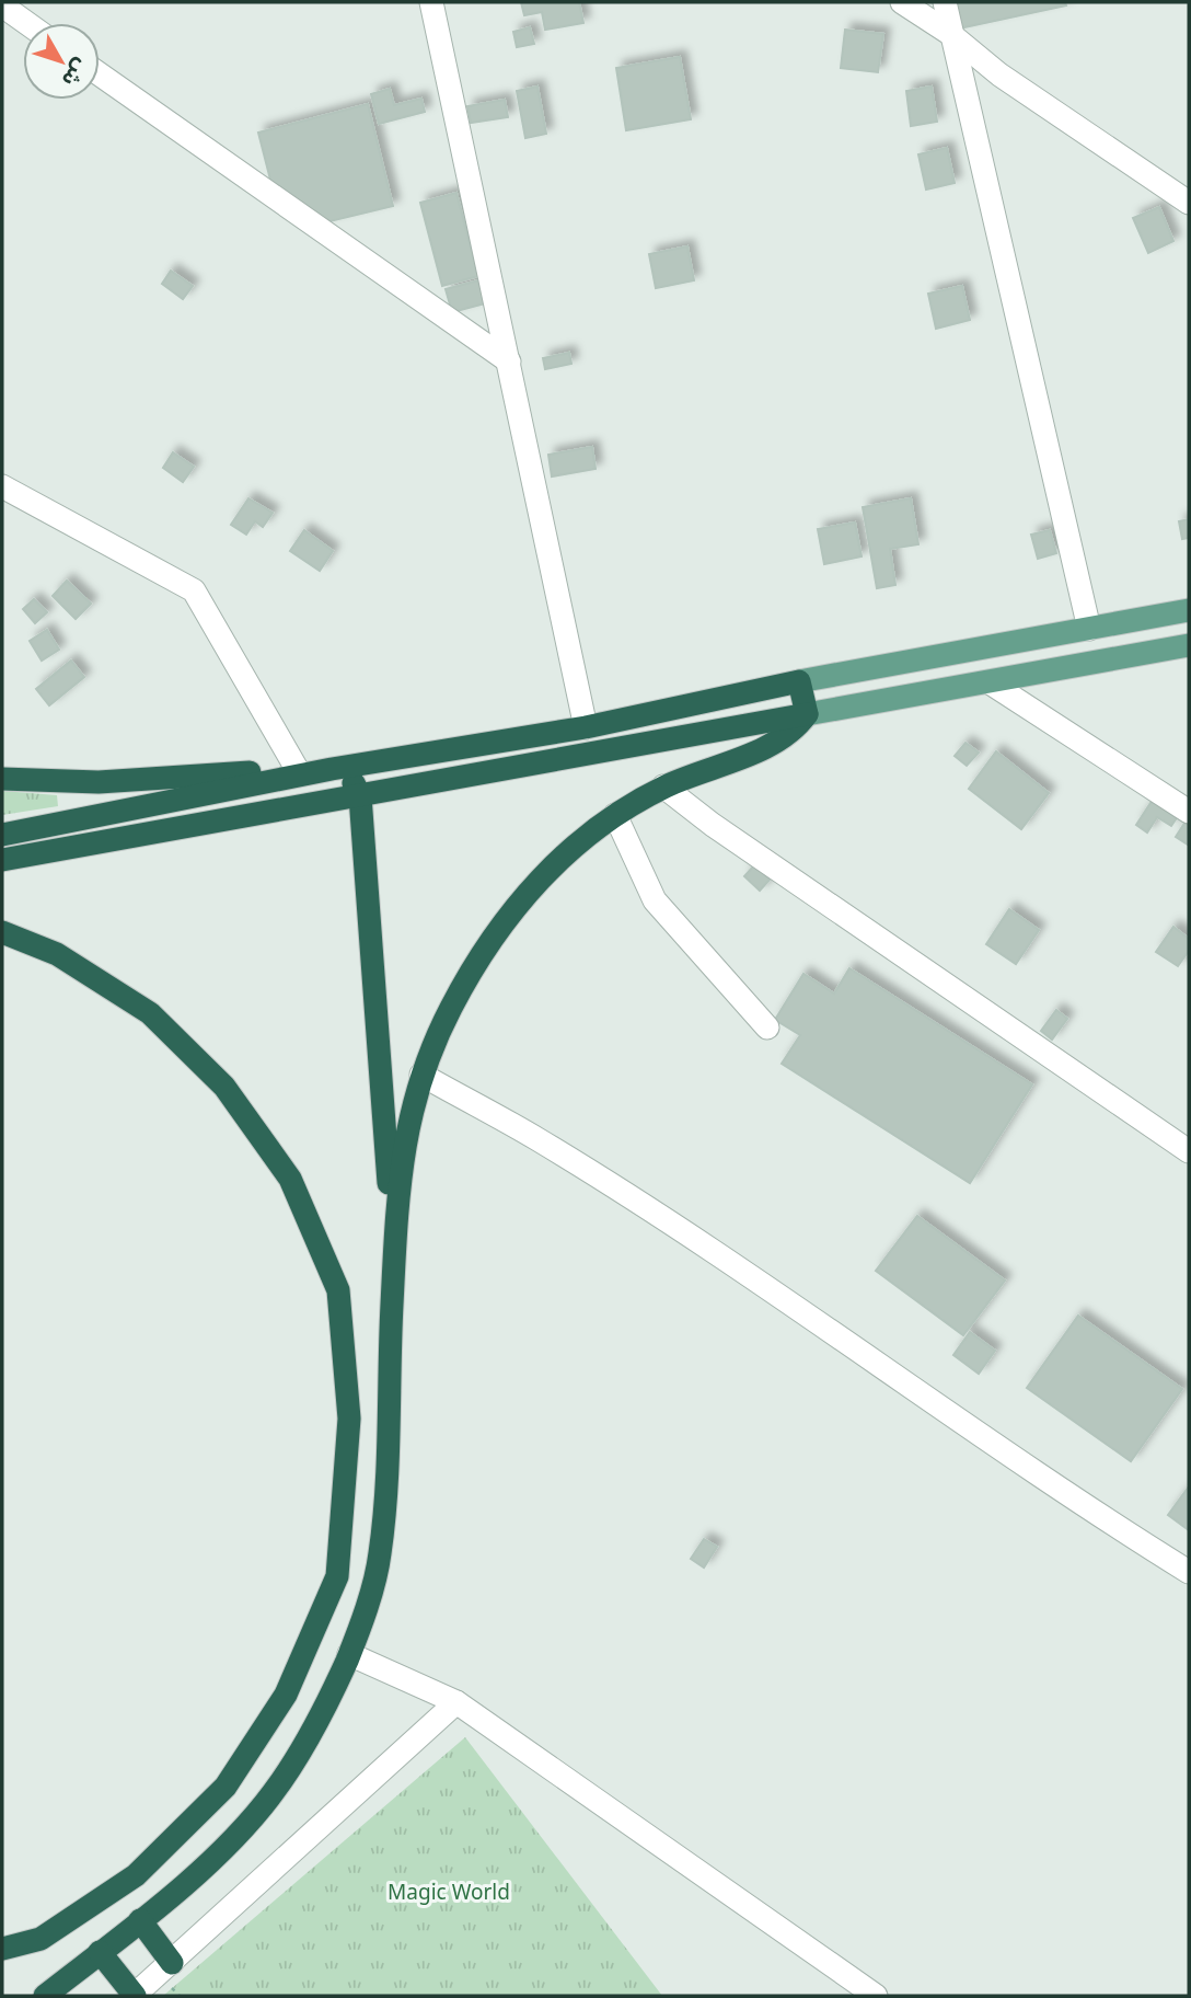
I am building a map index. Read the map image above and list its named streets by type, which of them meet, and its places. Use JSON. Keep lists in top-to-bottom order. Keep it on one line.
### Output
{"parks":["Magic World"],"north":"bottom right"}
